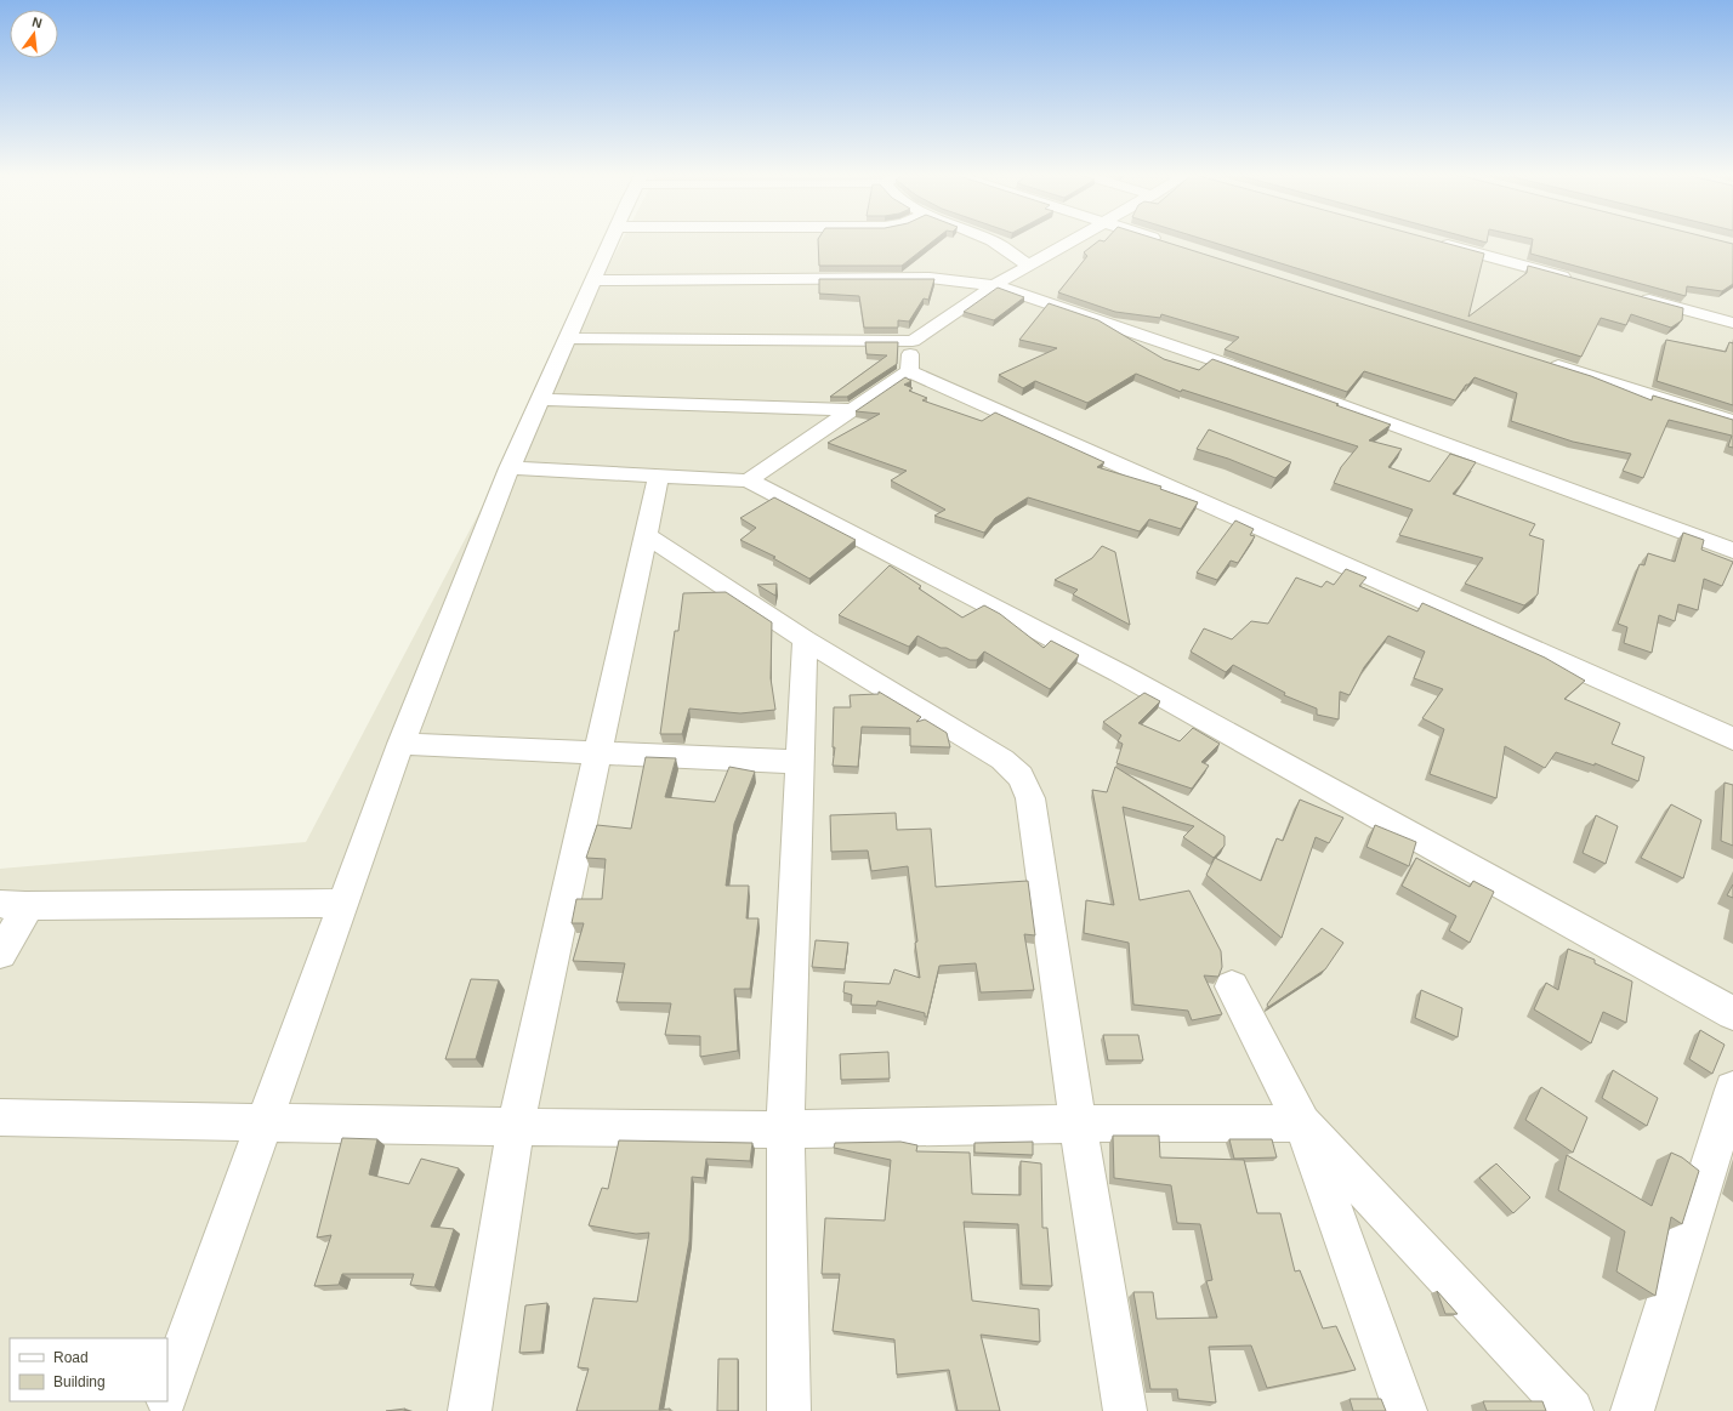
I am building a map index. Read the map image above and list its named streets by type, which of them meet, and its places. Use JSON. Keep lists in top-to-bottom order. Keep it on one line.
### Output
{"legend":["Road","Building"],"north":"top"}
